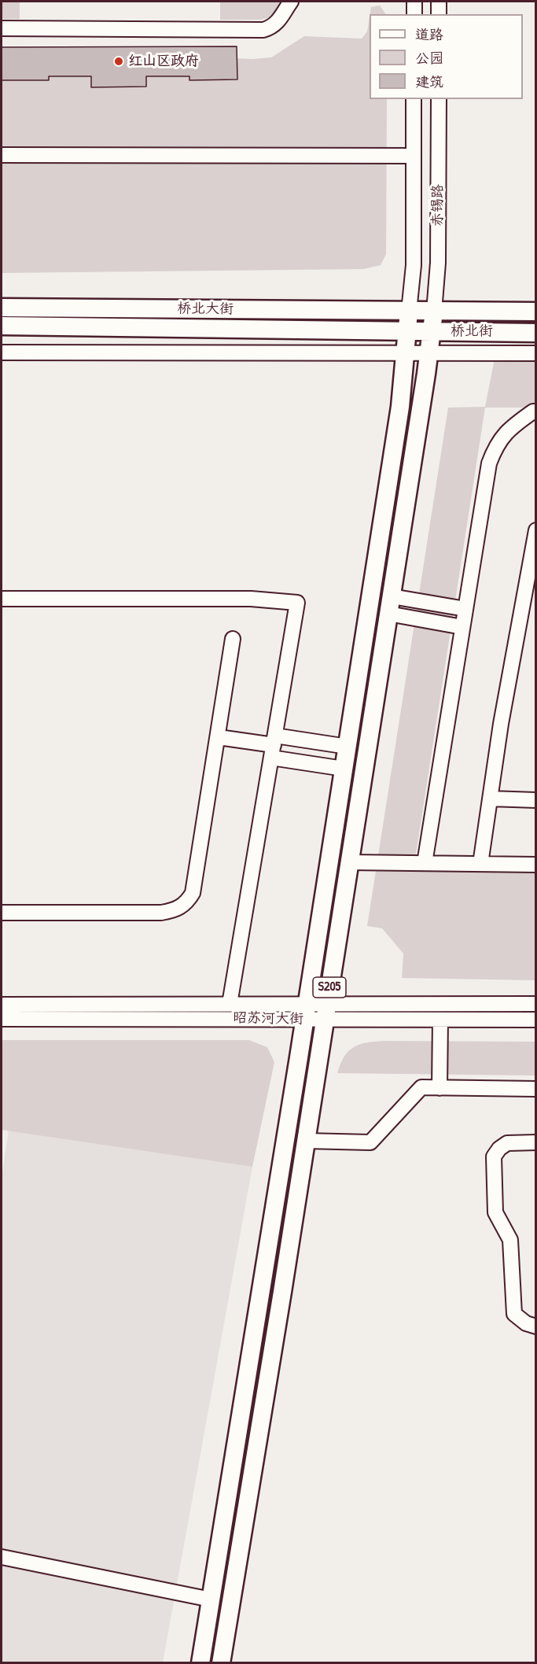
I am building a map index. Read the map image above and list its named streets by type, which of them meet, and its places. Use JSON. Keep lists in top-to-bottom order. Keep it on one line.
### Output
{"streets":{"main road":["桥北大街","桥北街","S205"],"street":["赤锡路","昭苏河大街"]},"crossings":[["赤锡路","桥北大街"],["赤锡路","桥北街"],["赤锡路","S205"],["桥北大街","桥北街"],["桥北大街","S205"],["桥北街","S205"],["S205","昭苏河大街"]],"places":["红山区政府"],"legend":["道路","公园","建筑"]}
